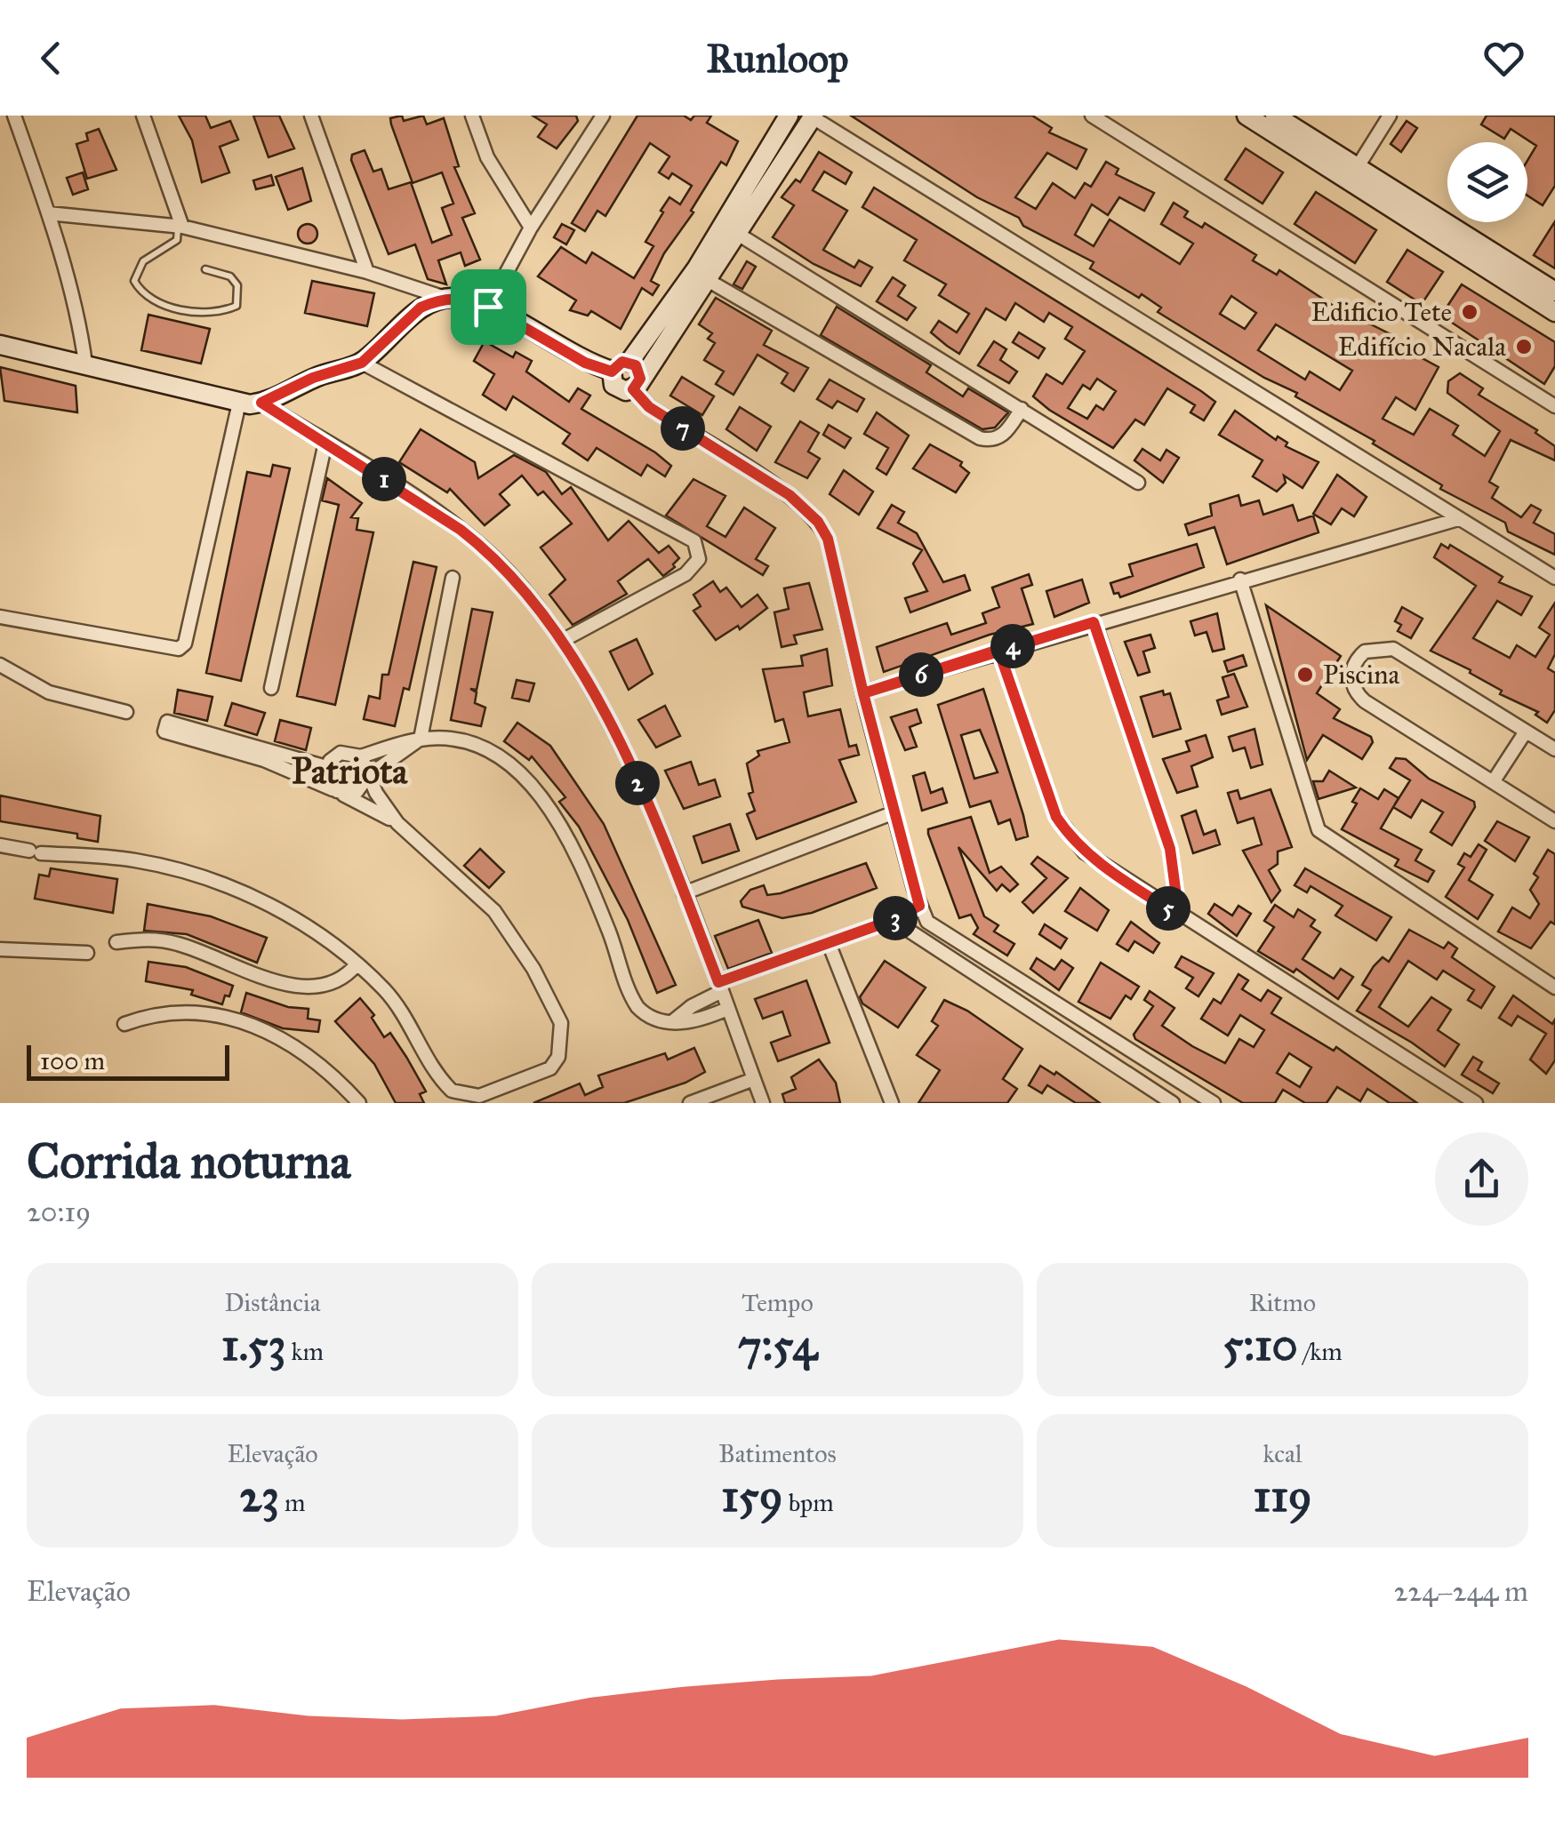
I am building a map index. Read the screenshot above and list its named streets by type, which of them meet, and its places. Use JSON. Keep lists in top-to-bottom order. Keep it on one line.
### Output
{"districts":["Patriota"],"places":["Edificio Tete","Edifício Nacala","Piscina"],"scale_bar":"100 m","page":{"header":"Runloop","pins":["7","1","4","6","2","5","3"],"scale":"100 m","heading":["Corrida noturna","20:19"],"stats":[["Distância","1.53 km"],["Tempo","7:54"],["Ritmo","5:10 /km"],["Elevação","23 m"],["Batimentos","159 bpm"],["kcal","119"]],"chart":["Elevação","224–244 m"]}}
